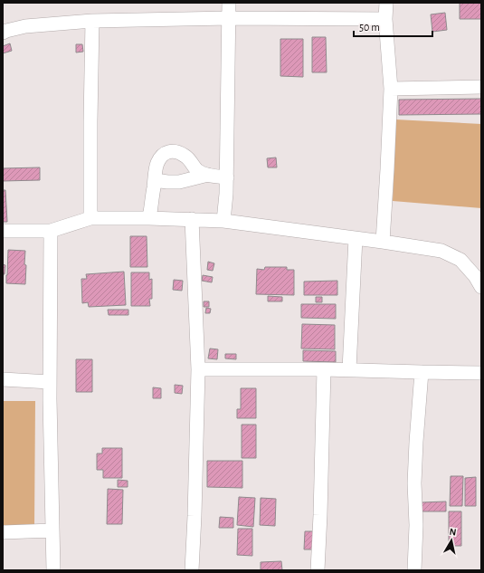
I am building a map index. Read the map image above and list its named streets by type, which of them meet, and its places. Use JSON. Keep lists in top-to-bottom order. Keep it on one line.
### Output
{"scale_bar":"50 m","north":"top"}
